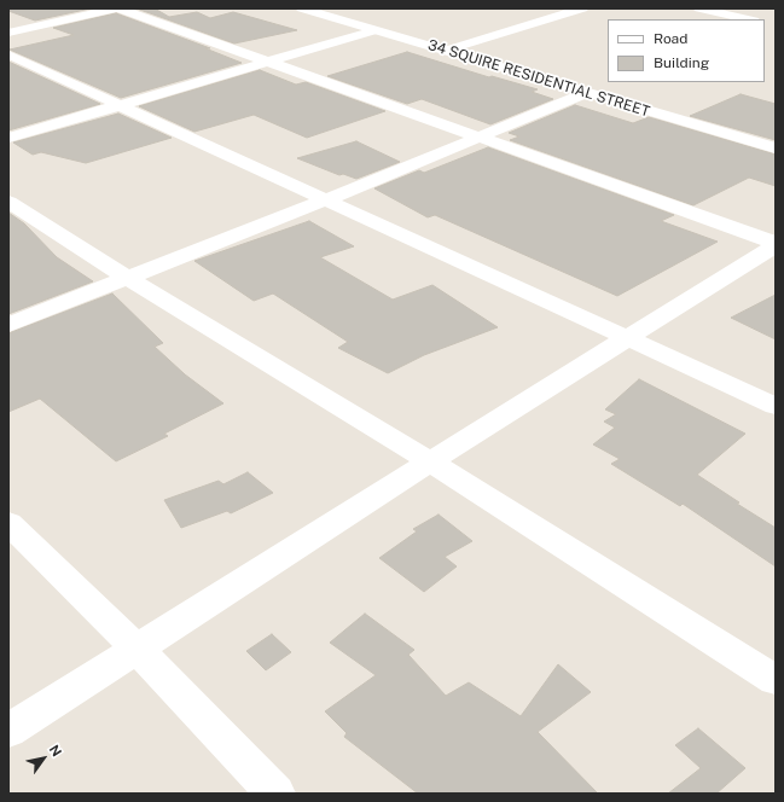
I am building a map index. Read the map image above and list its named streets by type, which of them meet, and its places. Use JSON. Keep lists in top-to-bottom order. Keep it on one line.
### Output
{"streets":{"street":["34 SQUIRE RESIDENTIAL STREET"]},"legend":["Road","Building"],"north":"top right"}
